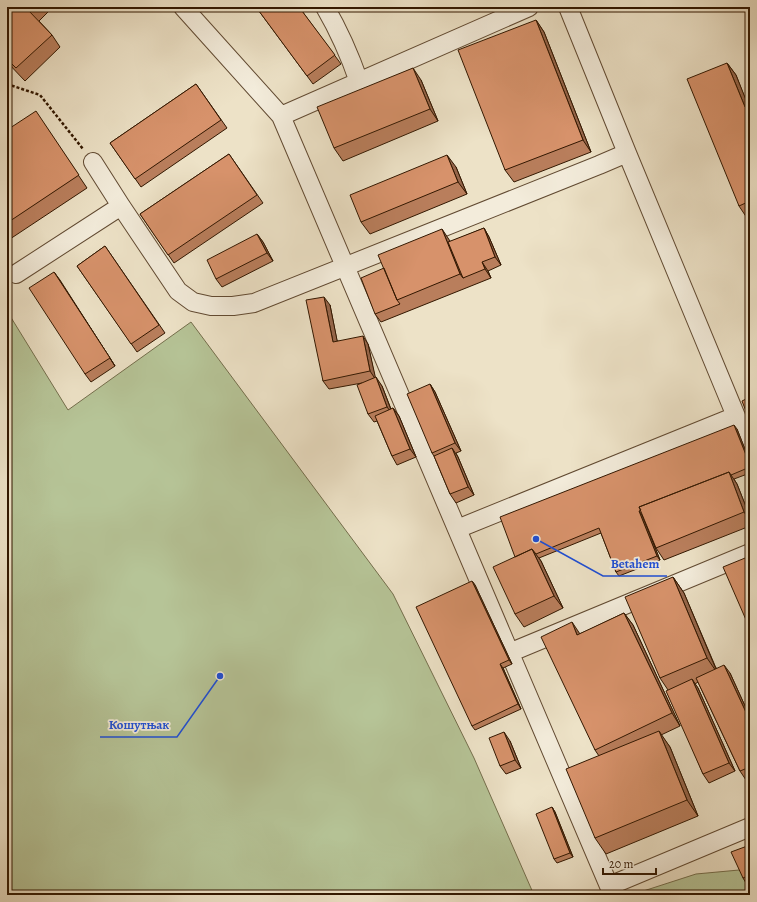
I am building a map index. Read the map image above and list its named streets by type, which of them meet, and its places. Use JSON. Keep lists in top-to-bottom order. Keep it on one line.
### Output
{"places":["Betahem","Кошутњак"],"scale_bar":"20 m"}
